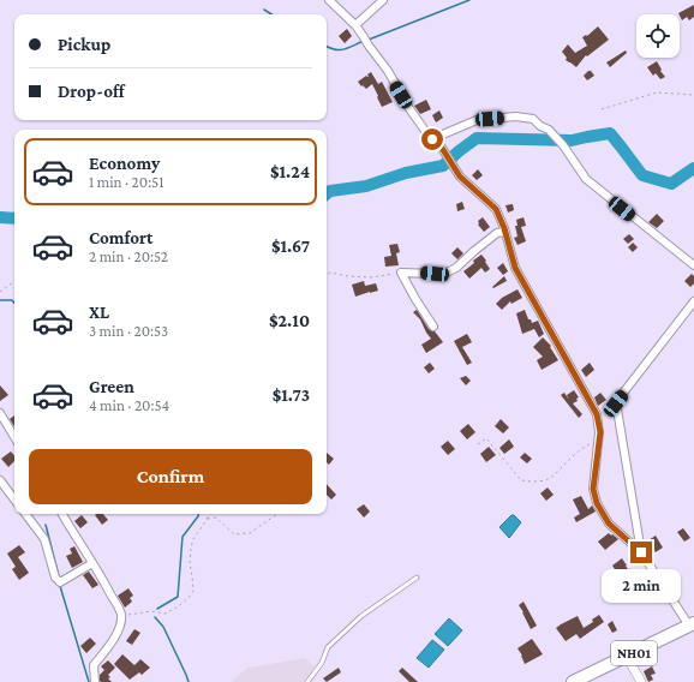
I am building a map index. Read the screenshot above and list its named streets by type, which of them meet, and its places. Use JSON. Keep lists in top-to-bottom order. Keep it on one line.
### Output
{"streets":{"highway":["NH01"]},"page":{"banner":["Pickup","Drop-off"],"list":[{"name":"Economy","note":"1 min · 20:51","value":"$1.24"},{"name":"Comfort","note":"2 min · 20:52","value":"$1.67"},{"name":"XL","note":"3 min · 20:53","value":"$2.10"},{"name":"Green","note":"4 min · 20:54","value":"$1.73"}],"buttons":"Confirm","bubble":"2 min"}}
